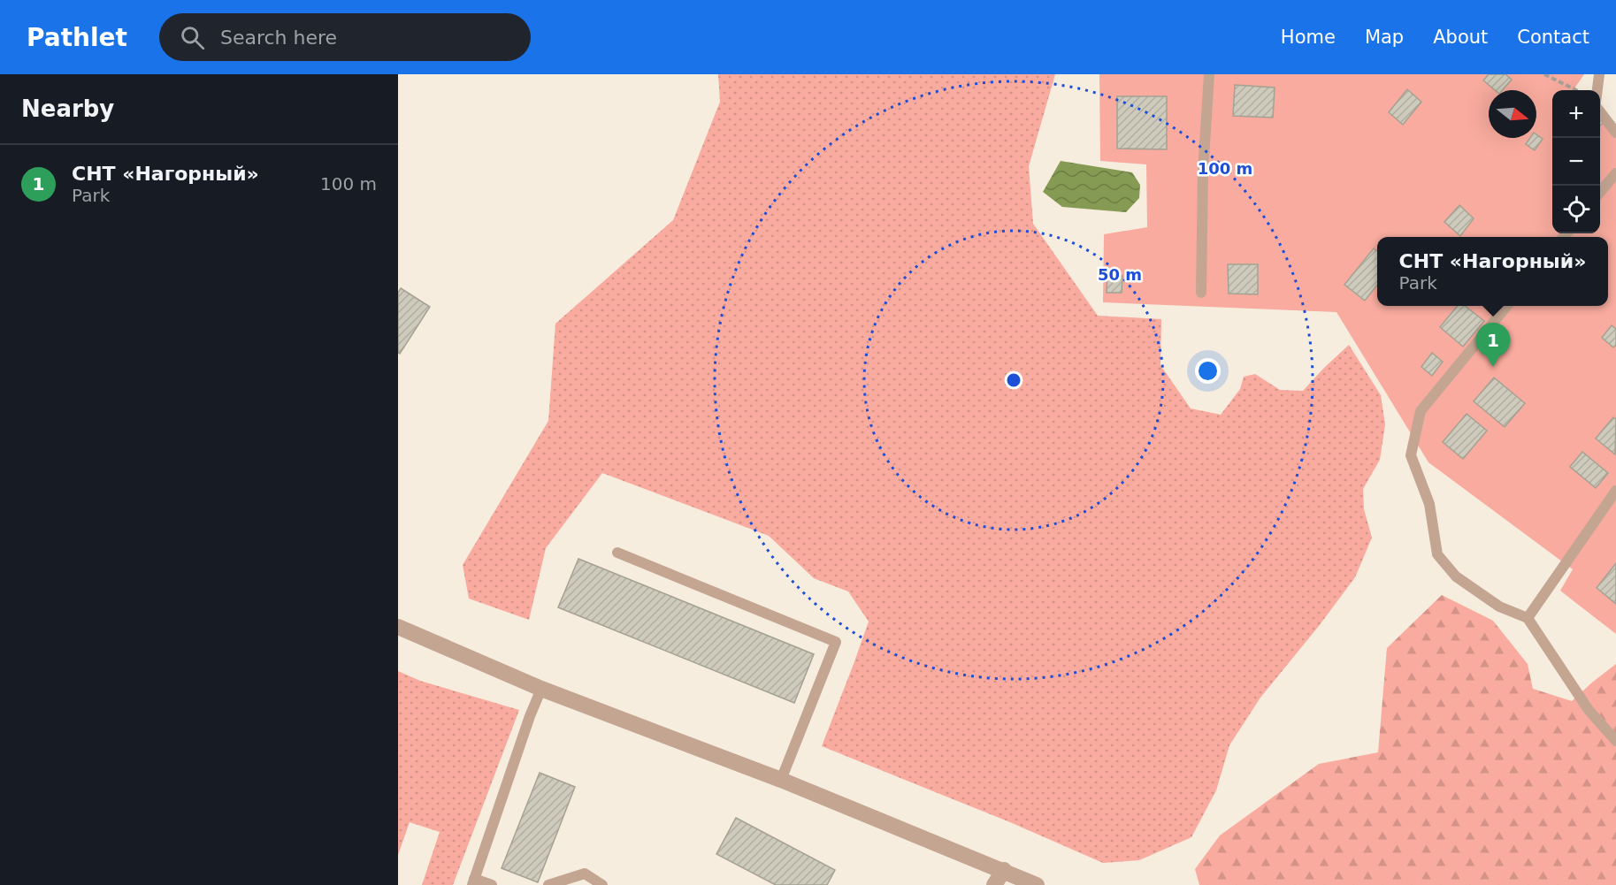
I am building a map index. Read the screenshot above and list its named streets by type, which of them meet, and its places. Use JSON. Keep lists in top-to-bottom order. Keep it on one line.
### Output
{"north":"right","page":{"header":"Pathlet","search":"Search here","nav":["Home","Map","About","Contact"],"heading":"Nearby","map_buttons":["+","−"],"list":[{"mark":"1","name":"СНТ «Нагорный»","note":"Park","value":"100 m"}],"popup":["СНТ «Нагорный»","Park"],"pins":"1"},"rings":["100 m","50 m"]}
